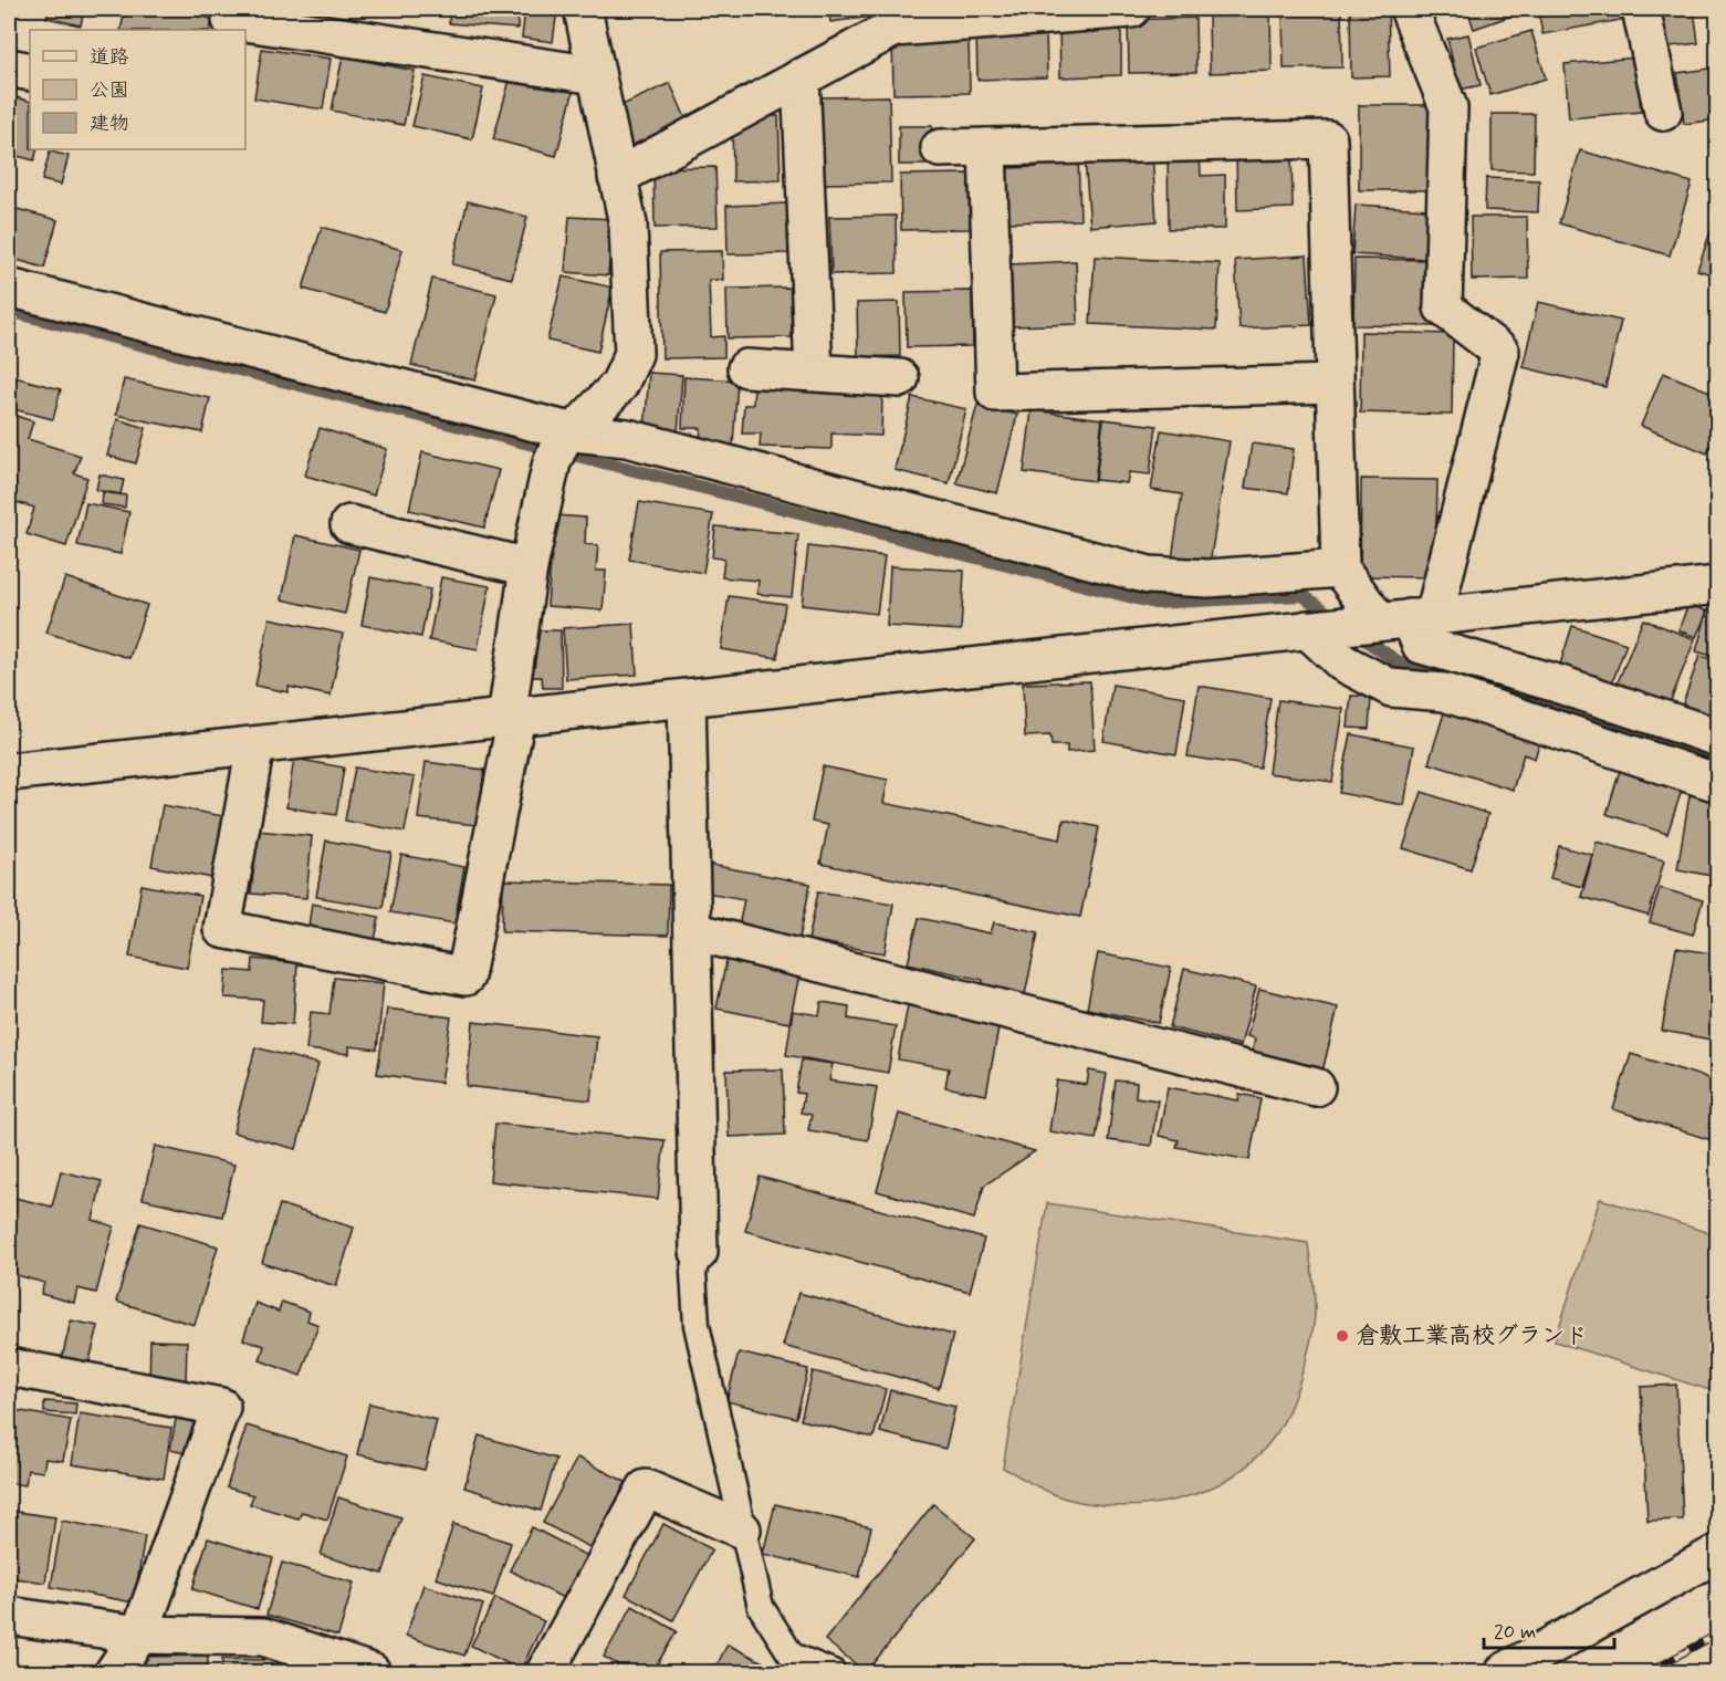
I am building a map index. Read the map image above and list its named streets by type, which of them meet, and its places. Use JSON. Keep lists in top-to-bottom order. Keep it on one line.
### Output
{"places":["倉敷工業高校グランド"],"legend":["道路","公園","建物"],"scale_bar":"20 m"}
